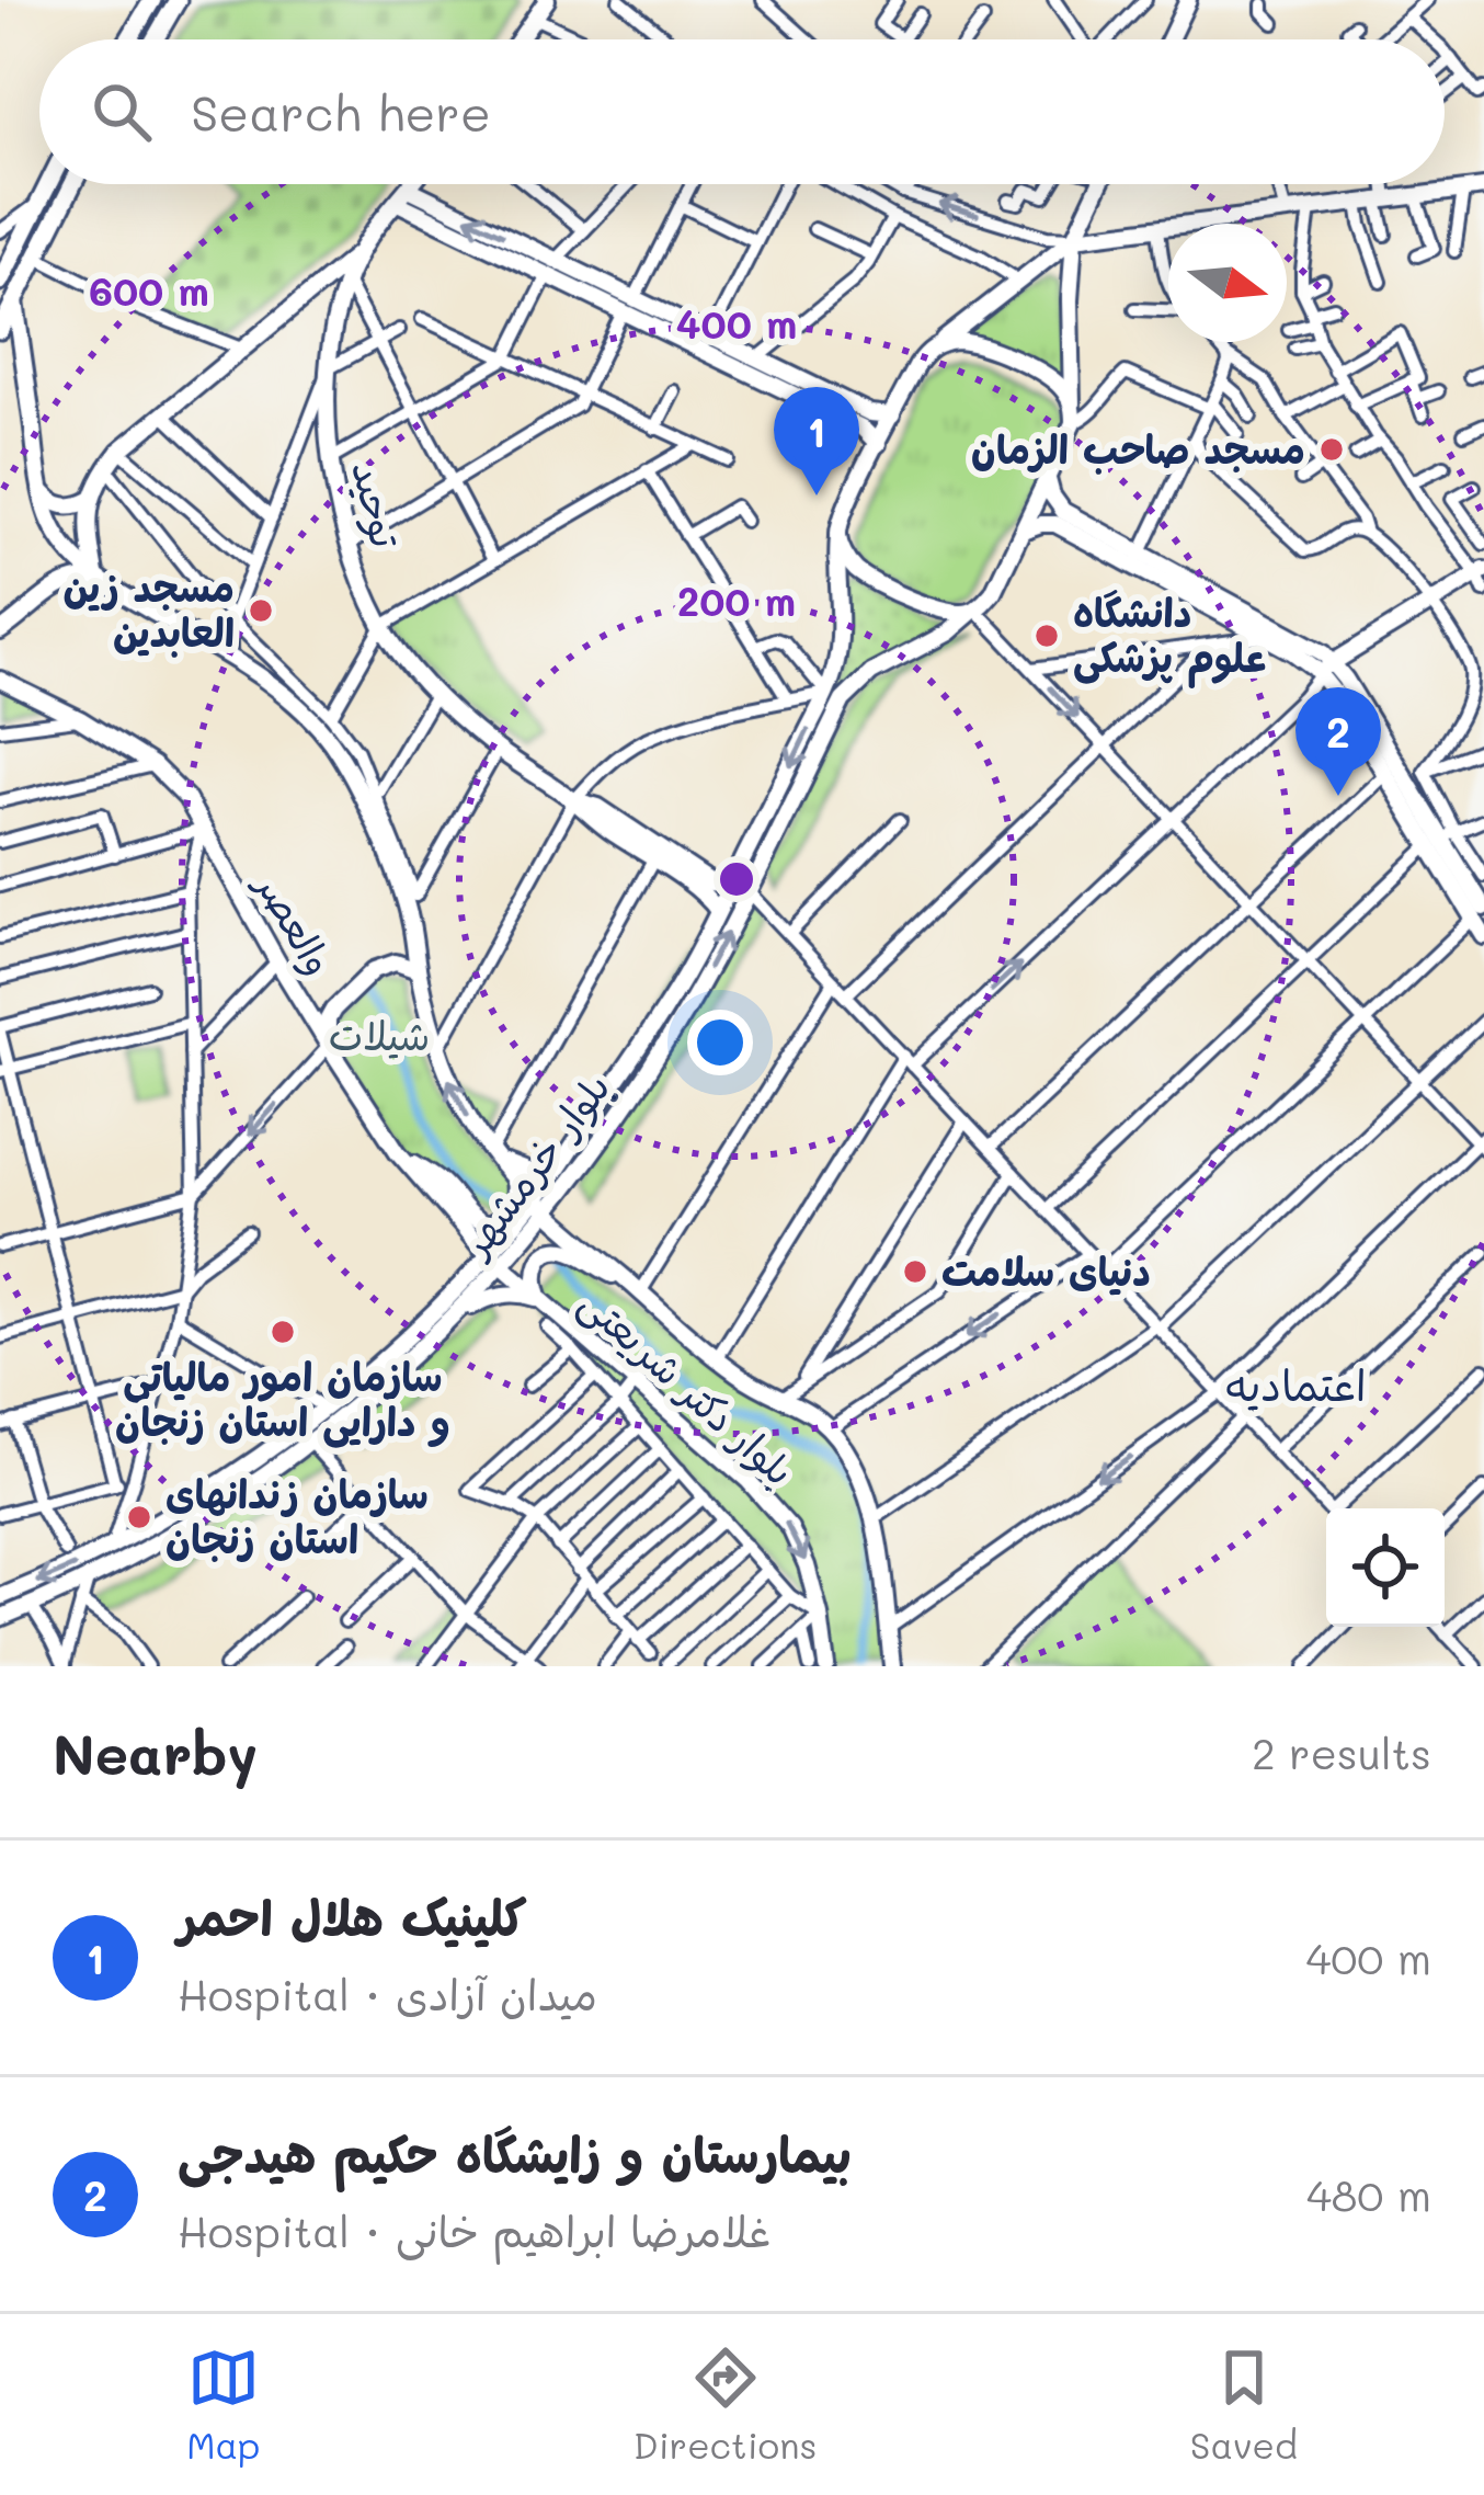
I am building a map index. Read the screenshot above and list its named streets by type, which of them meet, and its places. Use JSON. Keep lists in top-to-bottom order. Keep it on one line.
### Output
{"streets":{"main road":["توحید","والعصر","بلوار خرمشهر","بلوار دکتر شریعتی"]},"crossings":[["توحید","بلوار خرمشهر"],["والعصر","بلوار خرمشهر"],["والعصر","بلوار دکتر شریعتی"],["بلوار خرمشهر","بلوار دکتر شریعتی"]],"districts":["اعتمادیه"],"parks":["شیلات"],"places":["مسجد صاحب الزمان","مسجد زین العابدین","دانشگاه علوم پزشکی","دنیای سلامت","سازمان امور مالیاتی و دارایی استان زنجان","سازمان زندانهای استان زنجان"],"north":"right","page":{"search":"Search here","pins":["1","2"],"heading":["Nearby","2 results"],"list":[{"mark":"1","name":"کلینیک هلال احمر","note":"Hospital · میدان آزادی","value":"400 m"},{"mark":"2","name":"بيمارستان و زايشگاه حكيم هيدجی","note":"Hospital · غلامرضا ابراهیم خانی","value":"480 m"}],"nav":["Map","Directions","Saved"]},"rings":["600 m","400 m","200 m"]}
